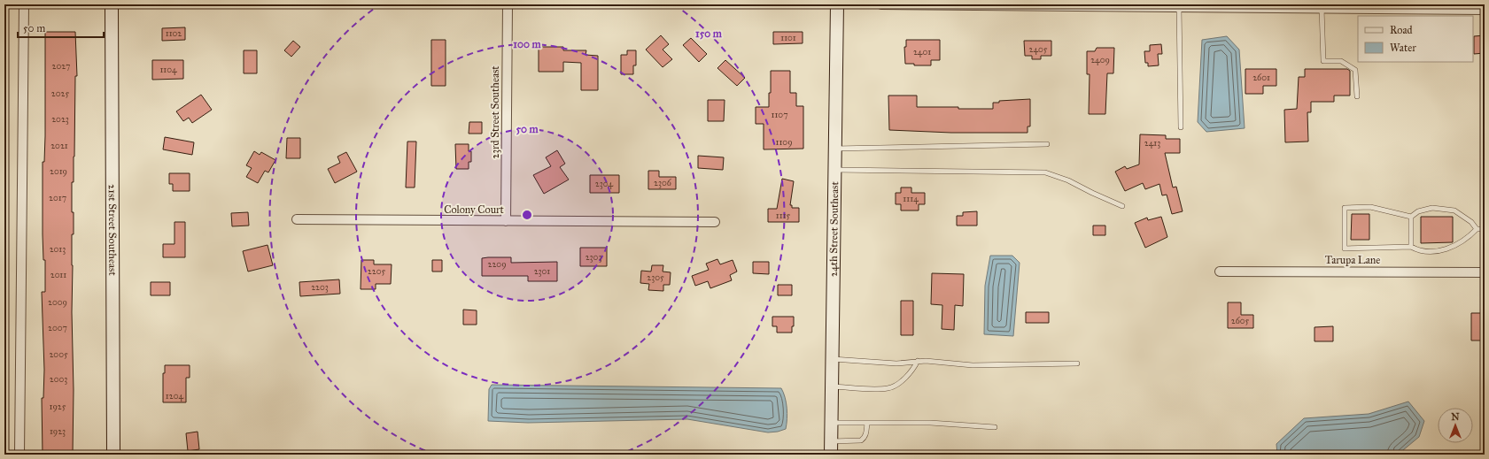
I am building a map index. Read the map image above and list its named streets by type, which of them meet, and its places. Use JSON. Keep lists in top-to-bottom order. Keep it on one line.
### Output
{"streets":{"street":["23rd Street Southeast","Colony Court","21st Street Southeast","24th Street Southeast","Tarupa Lane"]},"crossings":[["23rd Street Southeast","Colony Court"]],"house_numbers":["1102","1101","2405","2401","2409","2027","1104","2601","2025","1107","2023","1109","2413","2021","2019","2306","2304","2017","1114","1115","2013","2303","2209","2205","2301","2011","2305","2203","2009","2605","2007","2005","2003","1204","1925","1923"],"legend":["Road","Water"],"scale_bar":"50 m","north":"top","rings":["150 m","100 m","50 m"]}
